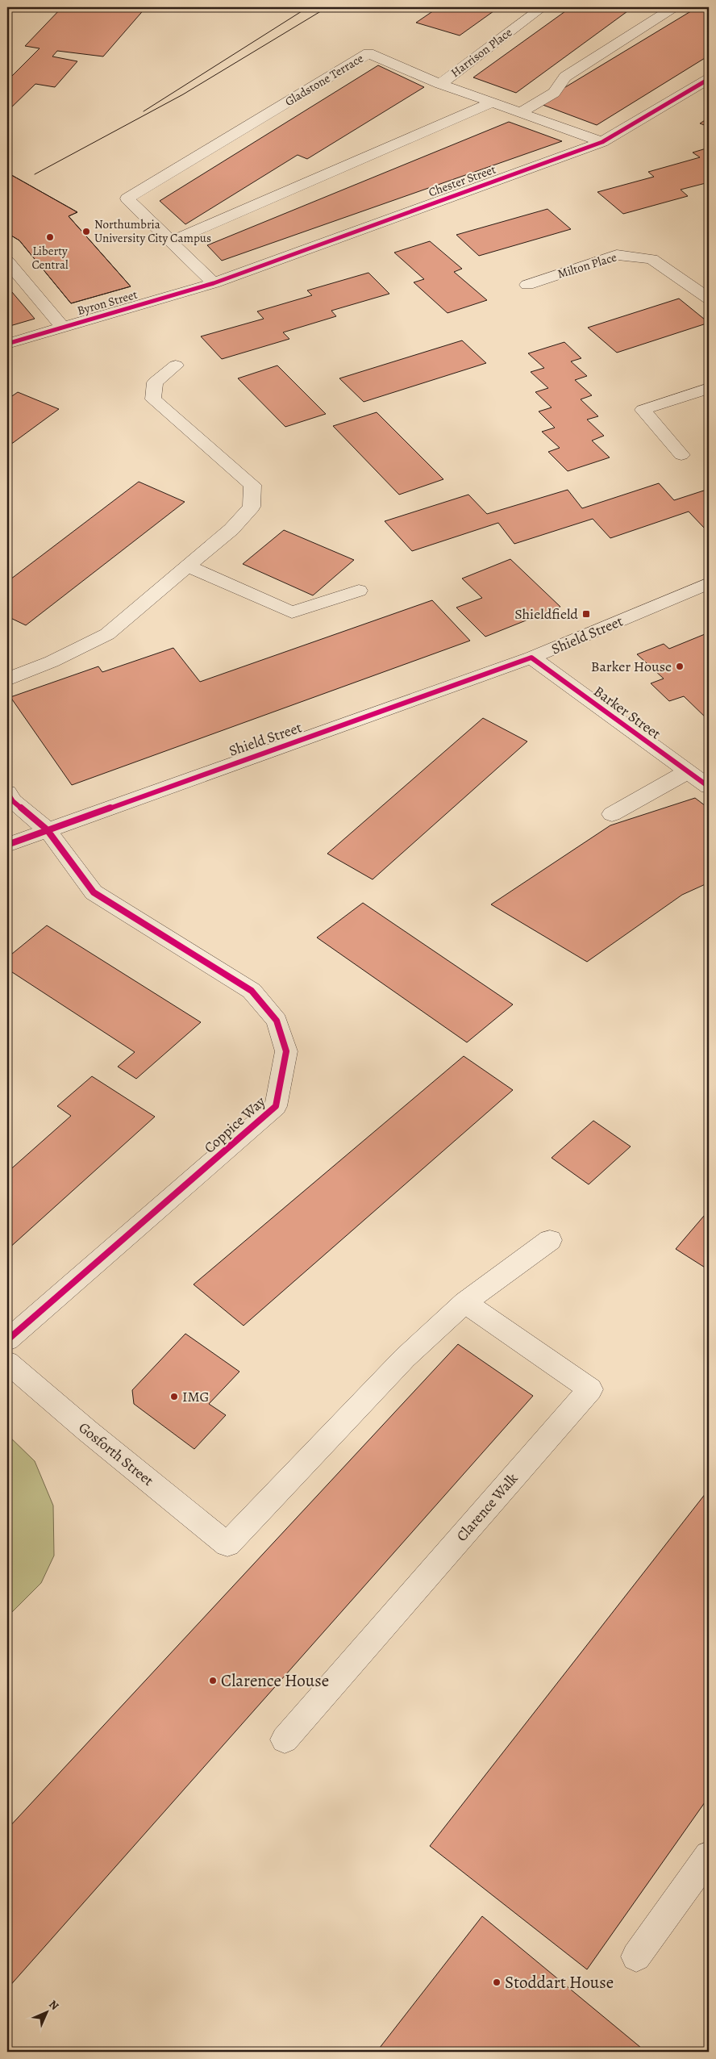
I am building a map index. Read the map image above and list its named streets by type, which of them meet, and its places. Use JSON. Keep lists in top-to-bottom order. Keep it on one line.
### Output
{"streets":{"street":["Harrison Place","Gladstone Terrace","Chester Street","Milton Place","Byron Street","Shield Street","Barker Street","Coppice Way","Gosforth Street","Clarence Walk"]},"crossings":[["Harrison Place","Gladstone Terrace"],["Gladstone Terrace","Chester Street"],["Chester Street","Byron Street"],["Shield Street","Barker Street"],["Shield Street","Coppice Way"],["Gosforth Street","Clarence Walk"]],"places":{"other":["Northumbria University City Campus","Liberty Central","Barker House","IMG","Clarence House","Stoddart House"],"transit":["Shieldfield"]},"north":"top right"}
